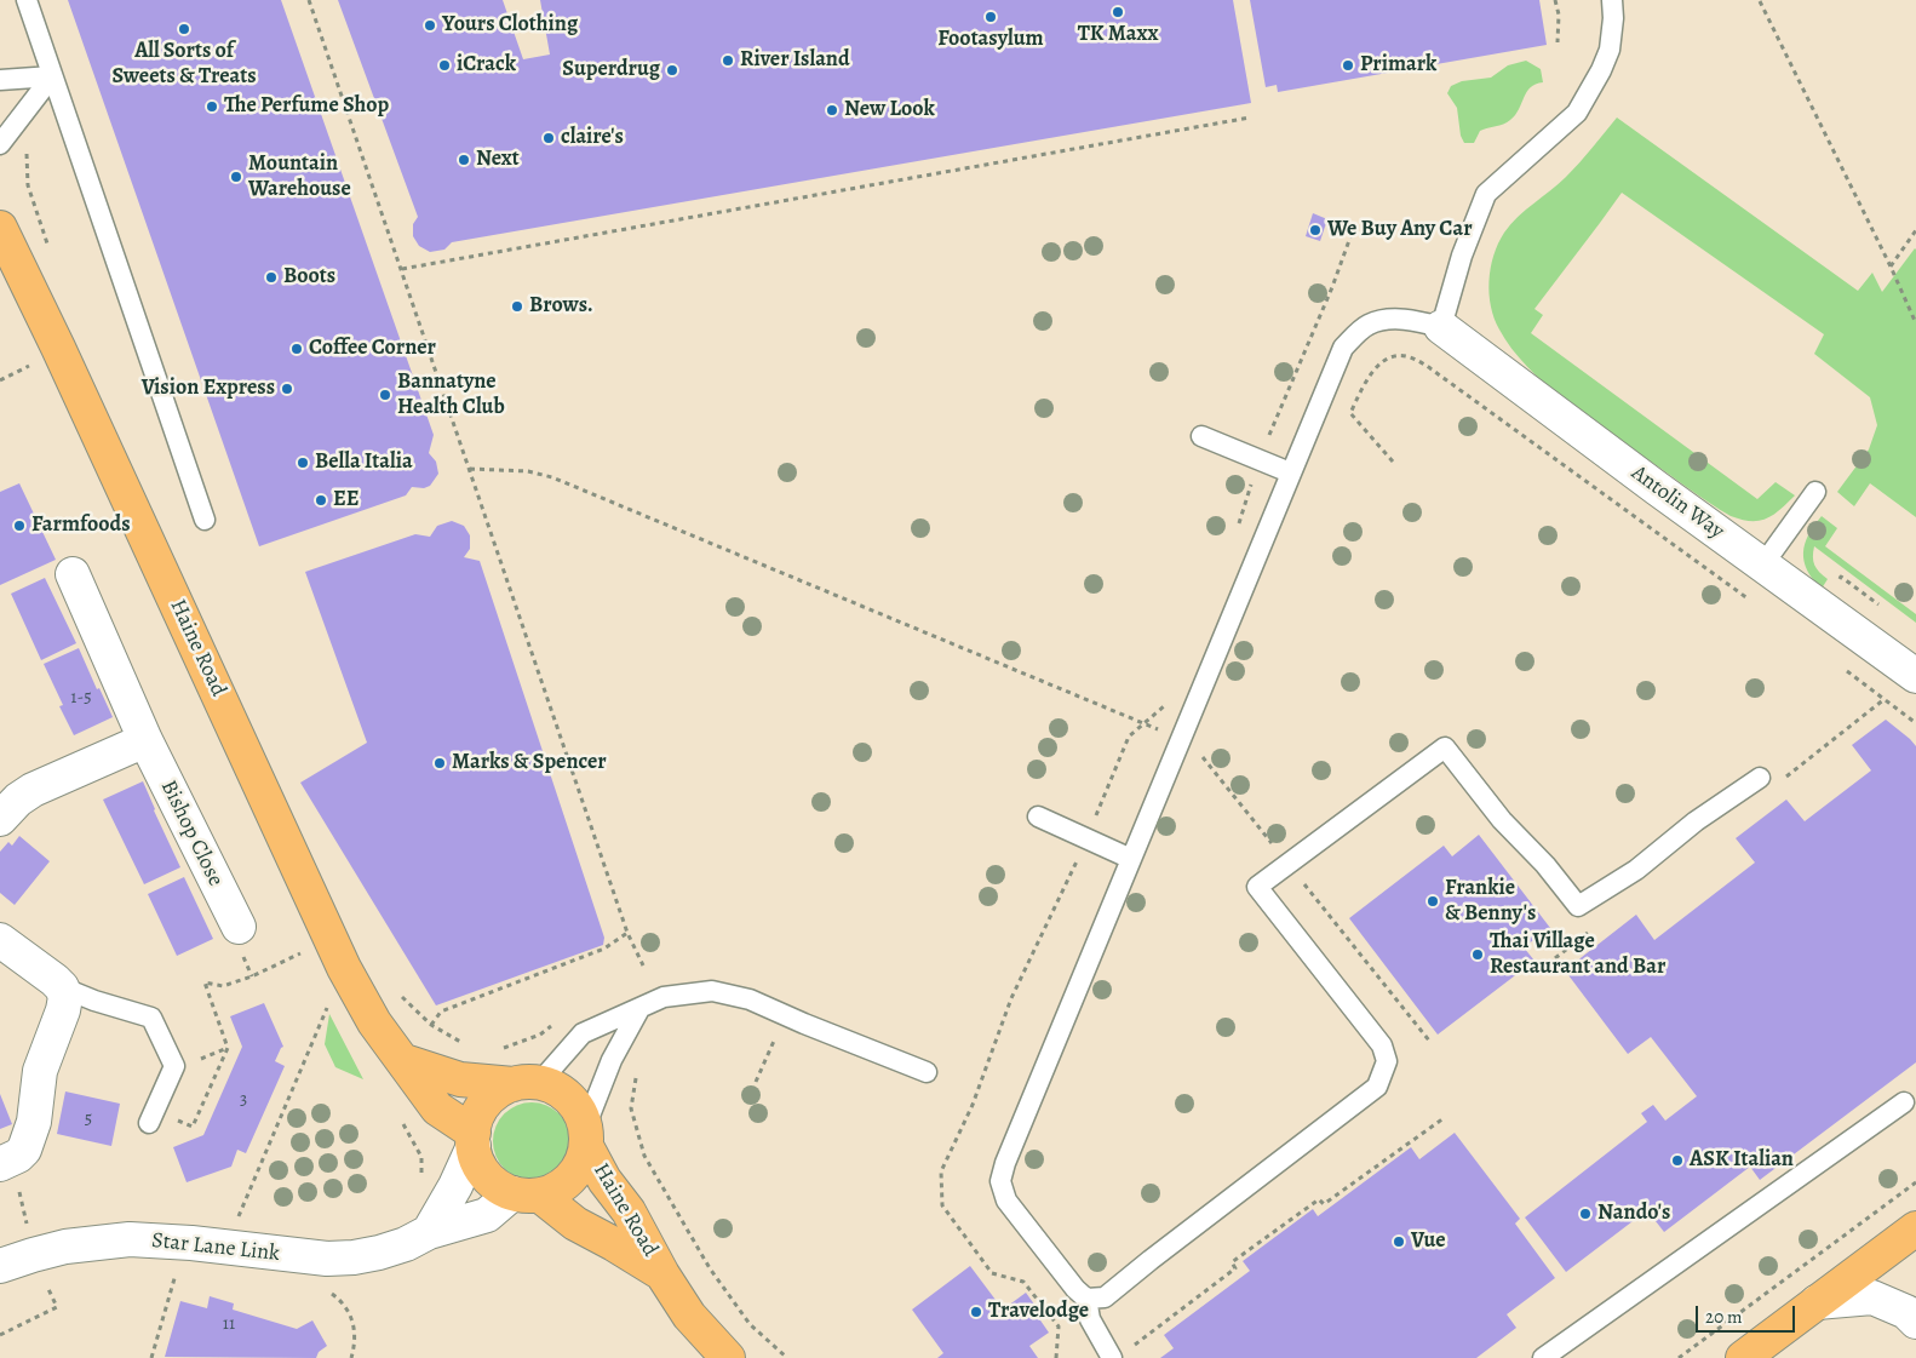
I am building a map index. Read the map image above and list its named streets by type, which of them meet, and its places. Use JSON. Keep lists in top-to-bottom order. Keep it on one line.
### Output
{"streets":{"main road":["Haine Road"],"street":["Antolin Way","Bishop Close","Star Lane Link"]},"crossings":[["Haine Road","Star Lane Link"]],"places":["TK Maxx","Footasylum","Yours Clothing","All Sorts of Sweets & Treats","River Island","iCrack","Primark","Superdrug","The Perfume Shop","New Look","claire's","Next","Mountain Warehouse","We Buy Any Car","Boots","Brows.","Coffee Corner","Vision Express","Bannatyne Health Club","Bella Italia","EE","Farmfoods","Marks & Spencer","Frankie & Benny's","Thai Village Restaurant and Bar","ASK Italian","Nando's","Vue","Travelodge"],"house_numbers":["1-5","3","5","11"],"scale_bar":"20 m"}
